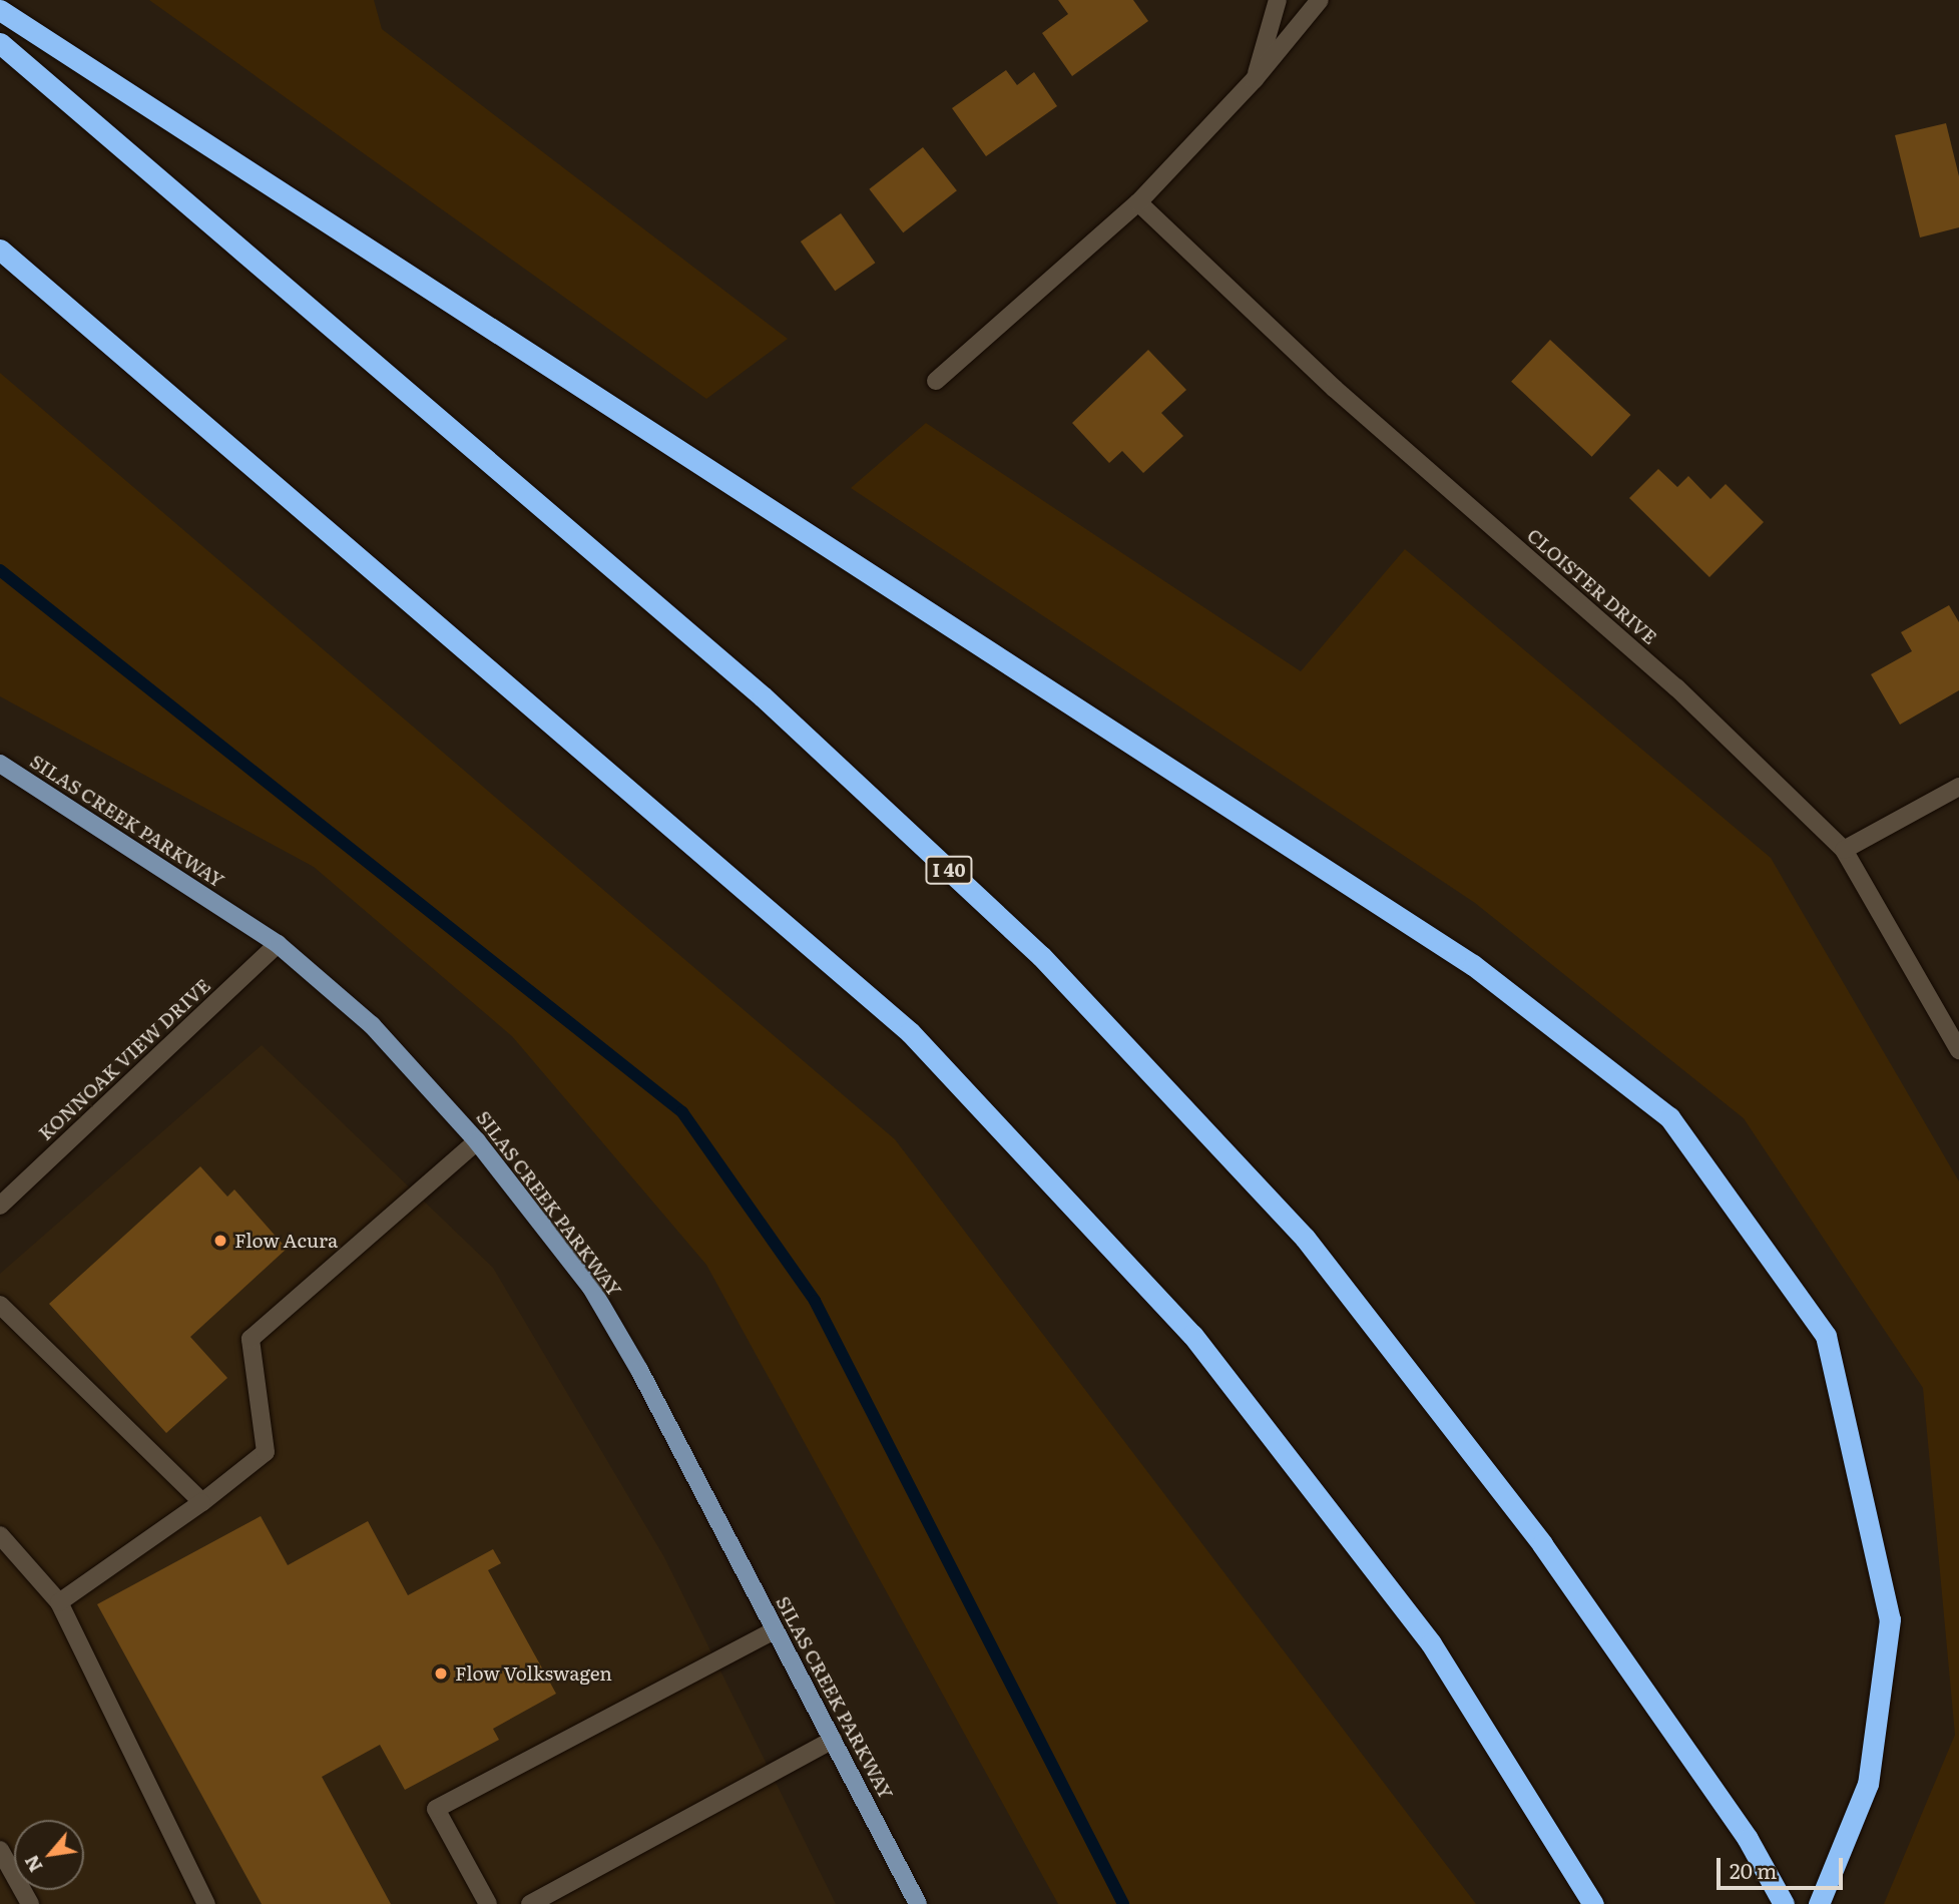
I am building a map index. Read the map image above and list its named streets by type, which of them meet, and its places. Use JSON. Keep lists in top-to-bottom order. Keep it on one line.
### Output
{"streets":{"highway":["I 40"],"main road":["SILAS CREEK PARKWAY"],"street":["CLOISTER DRIVE","KONNOAK VIEW DRIVE"]},"crossings":[["SILAS CREEK PARKWAY","KONNOAK VIEW DRIVE"]],"places":["Flow Acura","Flow Volkswagen"],"scale_bar":"20 m","north":"bottom left"}
